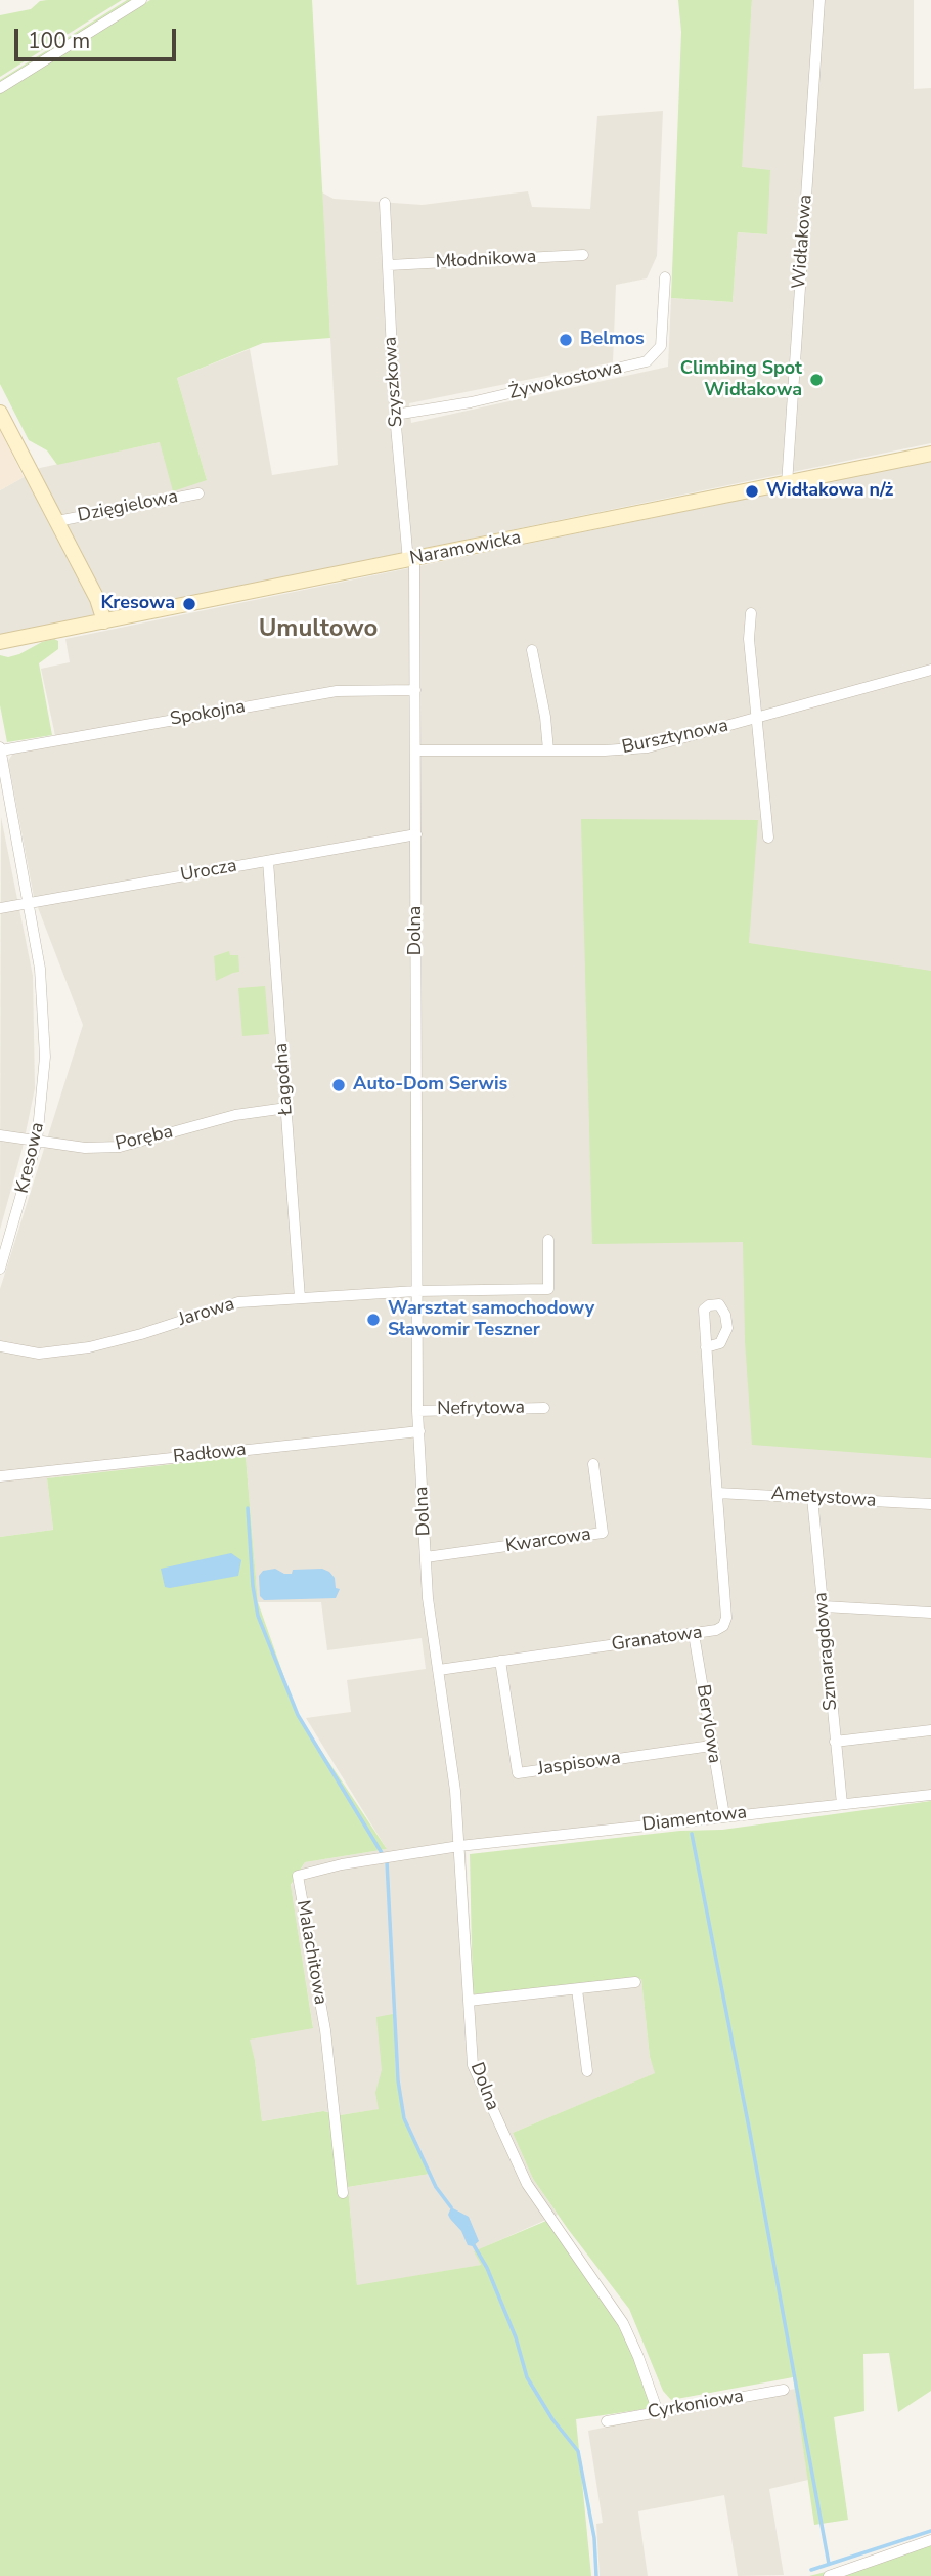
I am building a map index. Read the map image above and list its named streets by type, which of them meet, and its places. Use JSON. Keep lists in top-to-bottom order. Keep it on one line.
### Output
{"streets":{"street":["Widłakowa","Młodnikowa","Żywokostowa","Szyszkowa","Dzięgielowa","Naramowicka","Spokojna","Bursztynowa","Urocza","Dolna","Łagodna","Poręba","Kresowa","Jarowa","Nefrytowa","Radłowa","Ametystowa","Kwarcowa","Granatowa","Szmaragdowa","Berylowa","Jaspisowa","Diamentowa","Malachitowa","Cyrkoniowa"]},"crossings":[["Widłakowa","Naramowicka"],["Młodnikowa","Szyszkowa"],["Żywokostowa","Szyszkowa"],["Szyszkowa","Naramowicka"],["Szyszkowa","Dolna"],["Dzięgielowa","Naramowicka"],["Naramowicka","Dolna"],["Spokojna","Dolna"],["Spokojna","Kresowa"],["Bursztynowa","Dolna"],["Urocza","Dolna"],["Urocza","Łagodna"],["Urocza","Kresowa"],["Dolna","Jarowa"],["Dolna","Nefrytowa"],["Dolna","Radłowa"],["Dolna","Kwarcowa"],["Dolna","Granatowa"],["Dolna","Diamentowa"],["Dolna","Malachitowa"],["Dolna","Cyrkoniowa"],["Łagodna","Poręba"],["Łagodna","Jarowa"],["Poręba","Kresowa"],["Ametystowa","Granatowa"],["Ametystowa","Szmaragdowa"],["Granatowa","Berylowa"],["Granatowa","Jaspisowa"],["Szmaragdowa","Diamentowa"],["Berylowa","Jaspisowa"],["Berylowa","Diamentowa"],["Diamentowa","Malachitowa"]],"districts":["Umultowo"],"places":["Belmos","Climbing Spot Widłakowa","Widłakowa n/ż","Kresowa","Auto-Dom Serwis","Warsztat samochodowy Sławomir Teszner"],"scale_bar":"100 m"}
